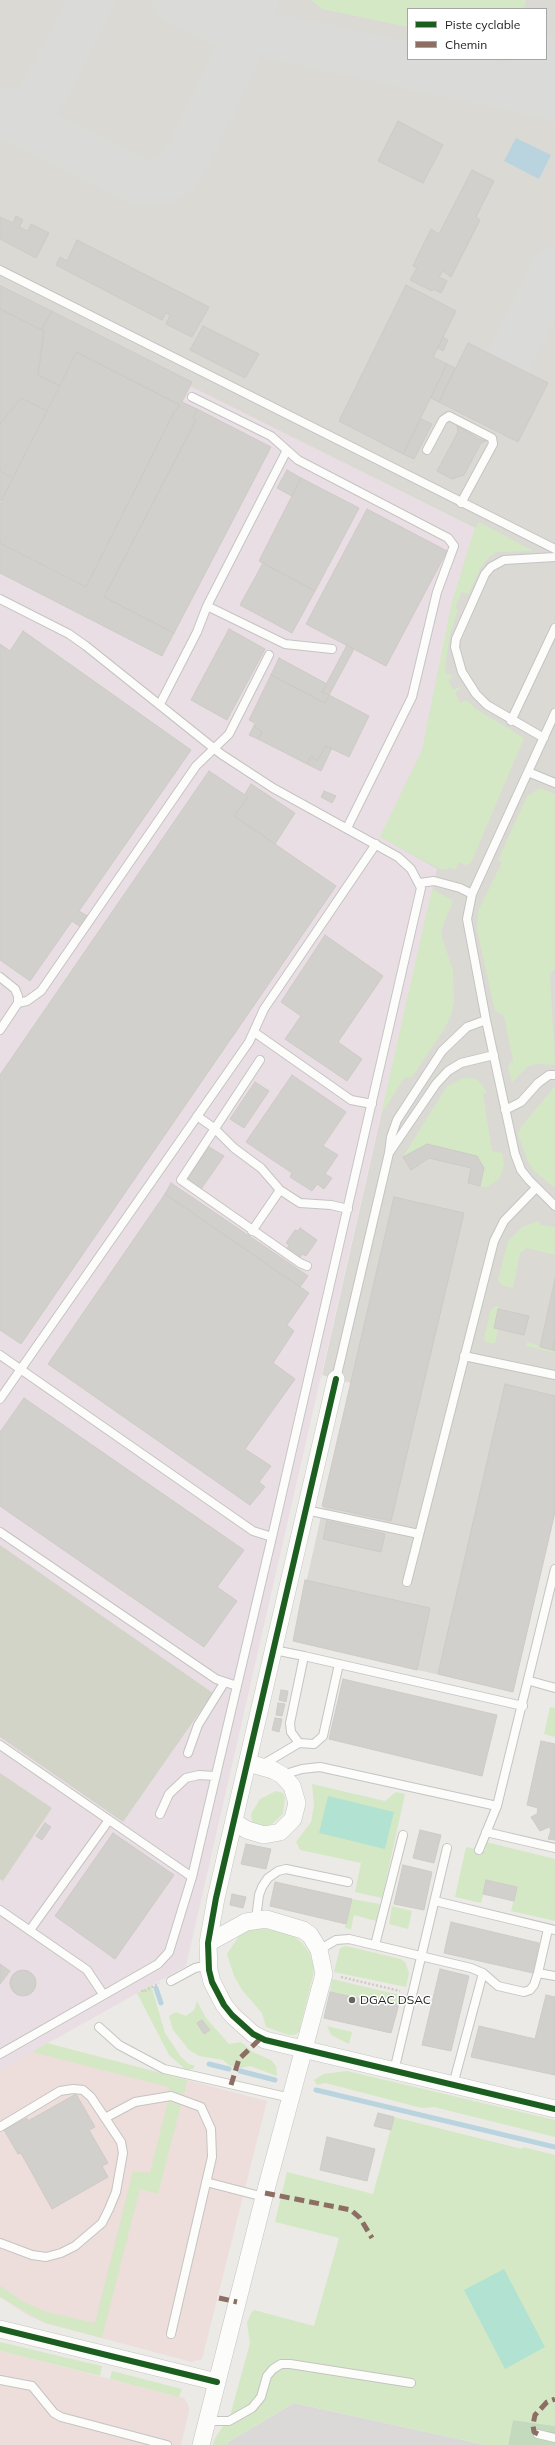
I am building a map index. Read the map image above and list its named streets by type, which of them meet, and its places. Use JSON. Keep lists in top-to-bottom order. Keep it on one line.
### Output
{"places":["DGAC DSAC"],"legend":["Piste cyclable","Chemin"]}
